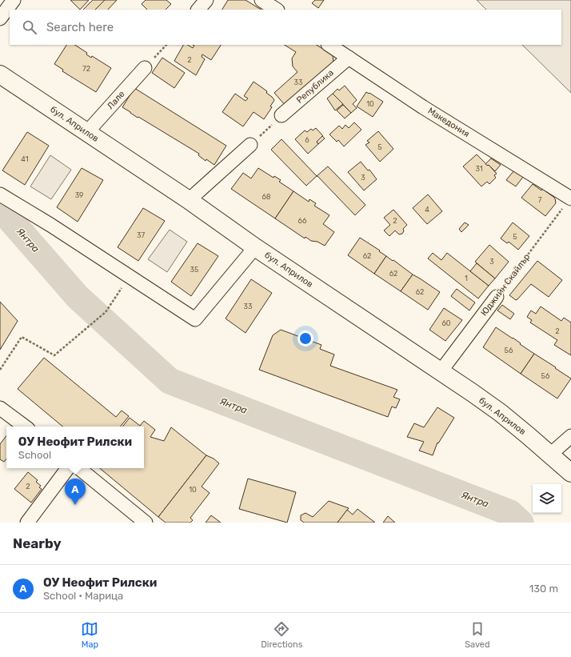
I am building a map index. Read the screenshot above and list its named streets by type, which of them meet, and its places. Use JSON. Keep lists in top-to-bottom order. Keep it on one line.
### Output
{"streets":{"main road":["бул. Априлов"],"street":["Република","Лале","Македония","Юджийн Скайлър"]},"crossings":[["Република","Македония"],["Лале","бул. Априлов"],["Македония","Юджийн Скайлър"],["бул. Априлов","Юджийн Скайлър"]],"water":["Янтра"],"house_numbers":["2","72","33","10","6","5","41","31","3","39","68","7","4","66","2","37","5","62","3","35","62","1","62","33","60","2","56","56","2","10"],"page":{"search":"Search here","popup":["ОУ Неофит Рилски","School"],"pins":"A","heading":"Nearby","list":[{"mark":"A","name":"ОУ Неофит Рилски","note":"School · Марица","value":"130 m"}],"nav":["Map","Directions","Saved"]}}
